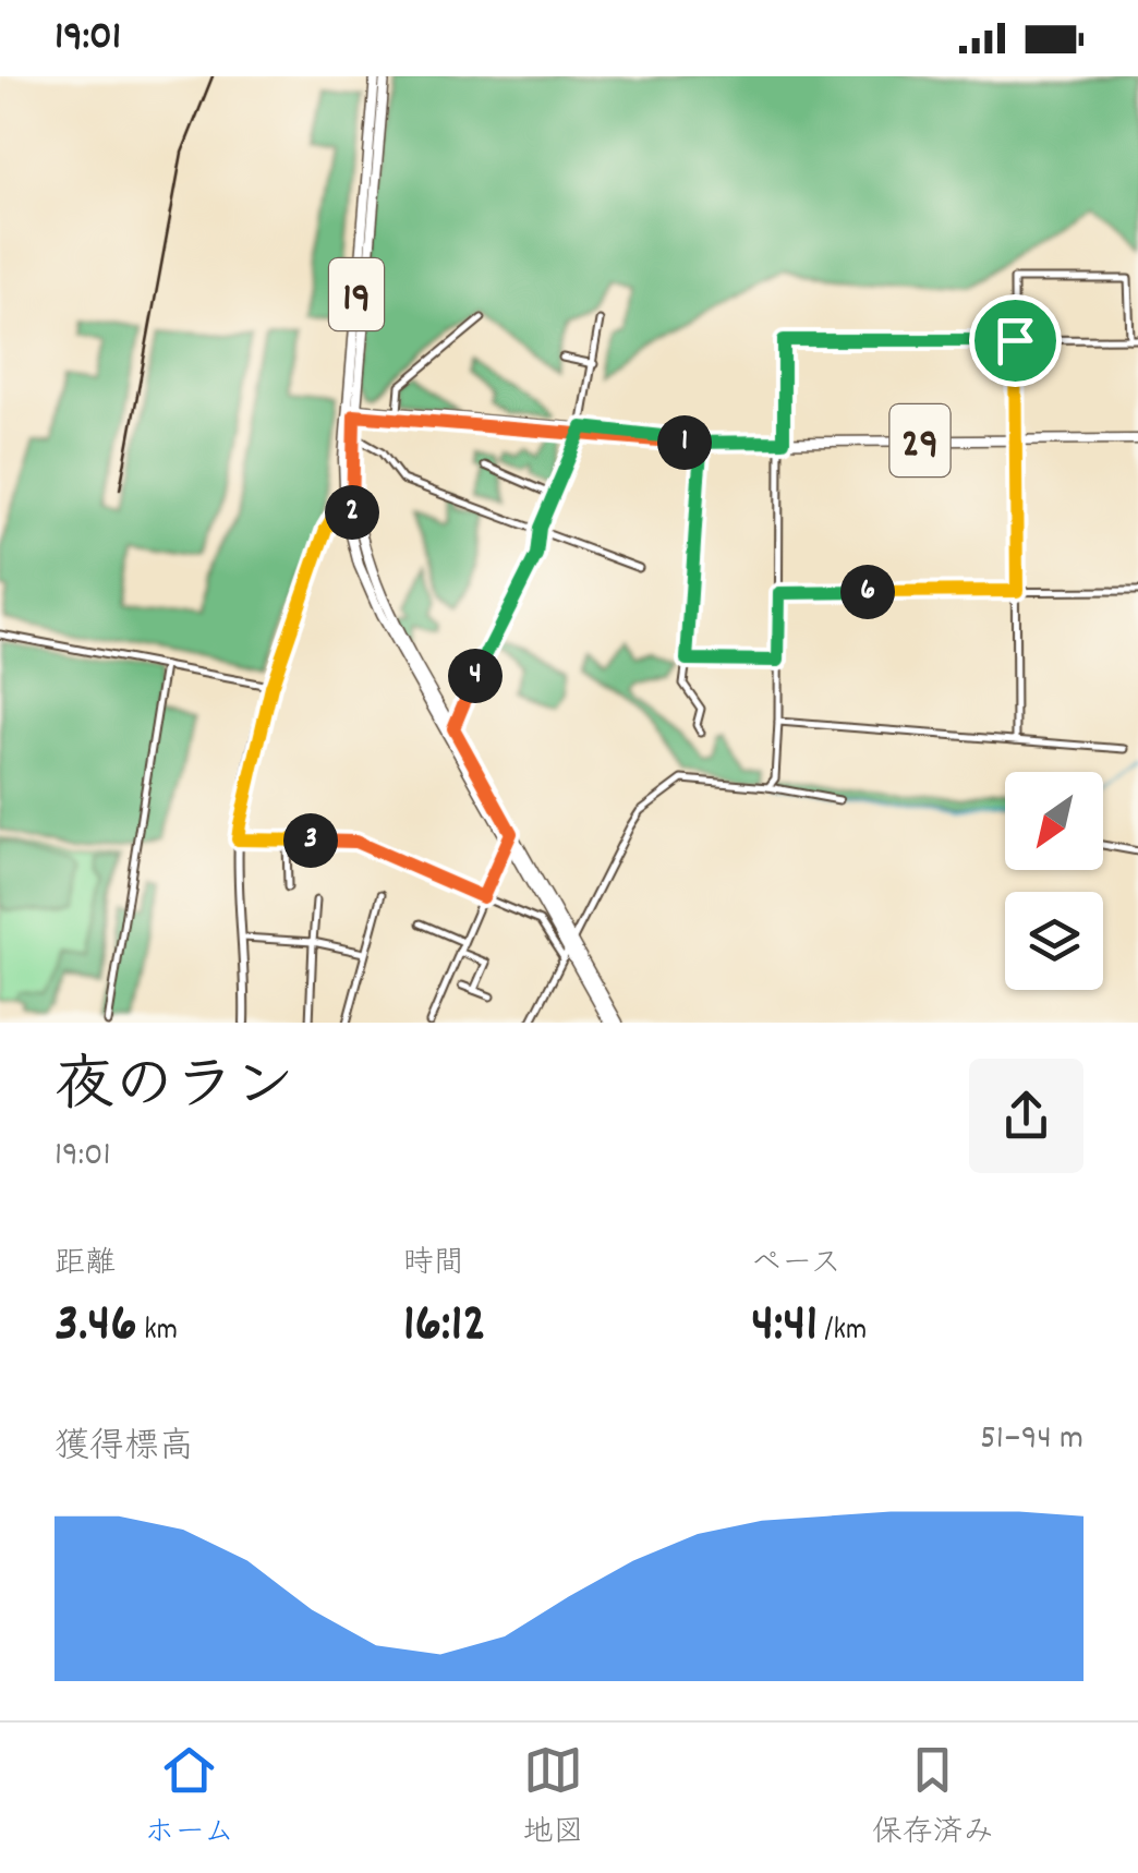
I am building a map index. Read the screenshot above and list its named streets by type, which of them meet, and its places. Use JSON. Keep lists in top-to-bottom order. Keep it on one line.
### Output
{"streets":{"main road":["19","29"]},"crossings":[["19","29"]],"north":"bottom left","page":{"status":"19:01","pins":["1","2","6","4","3"],"heading":["夜のラン","19:01"],"stats":[["距離","3.46 km"],["時間","16:12"],["ペース","4:41 /km"]],"chart":["獲得標高","51–94 m"],"tabs":["ホーム","地図","保存済み"]}}
